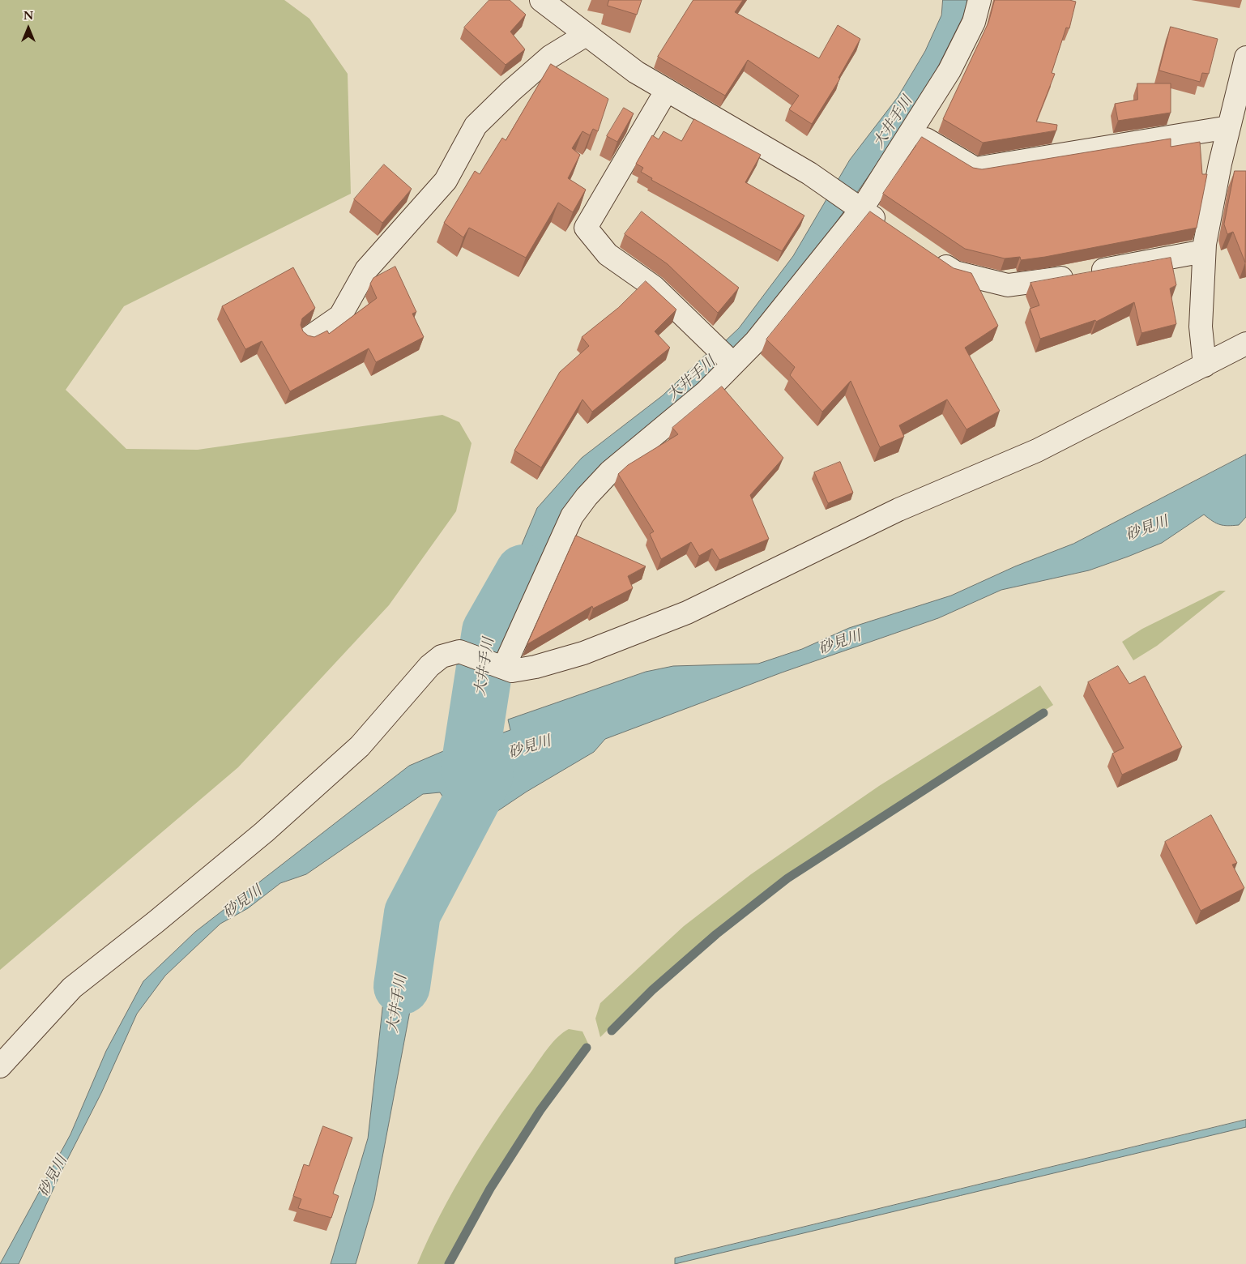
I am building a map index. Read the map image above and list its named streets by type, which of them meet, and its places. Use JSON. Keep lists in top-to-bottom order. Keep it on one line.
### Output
{"water":["大井手川","砂見川"],"north":"top"}
